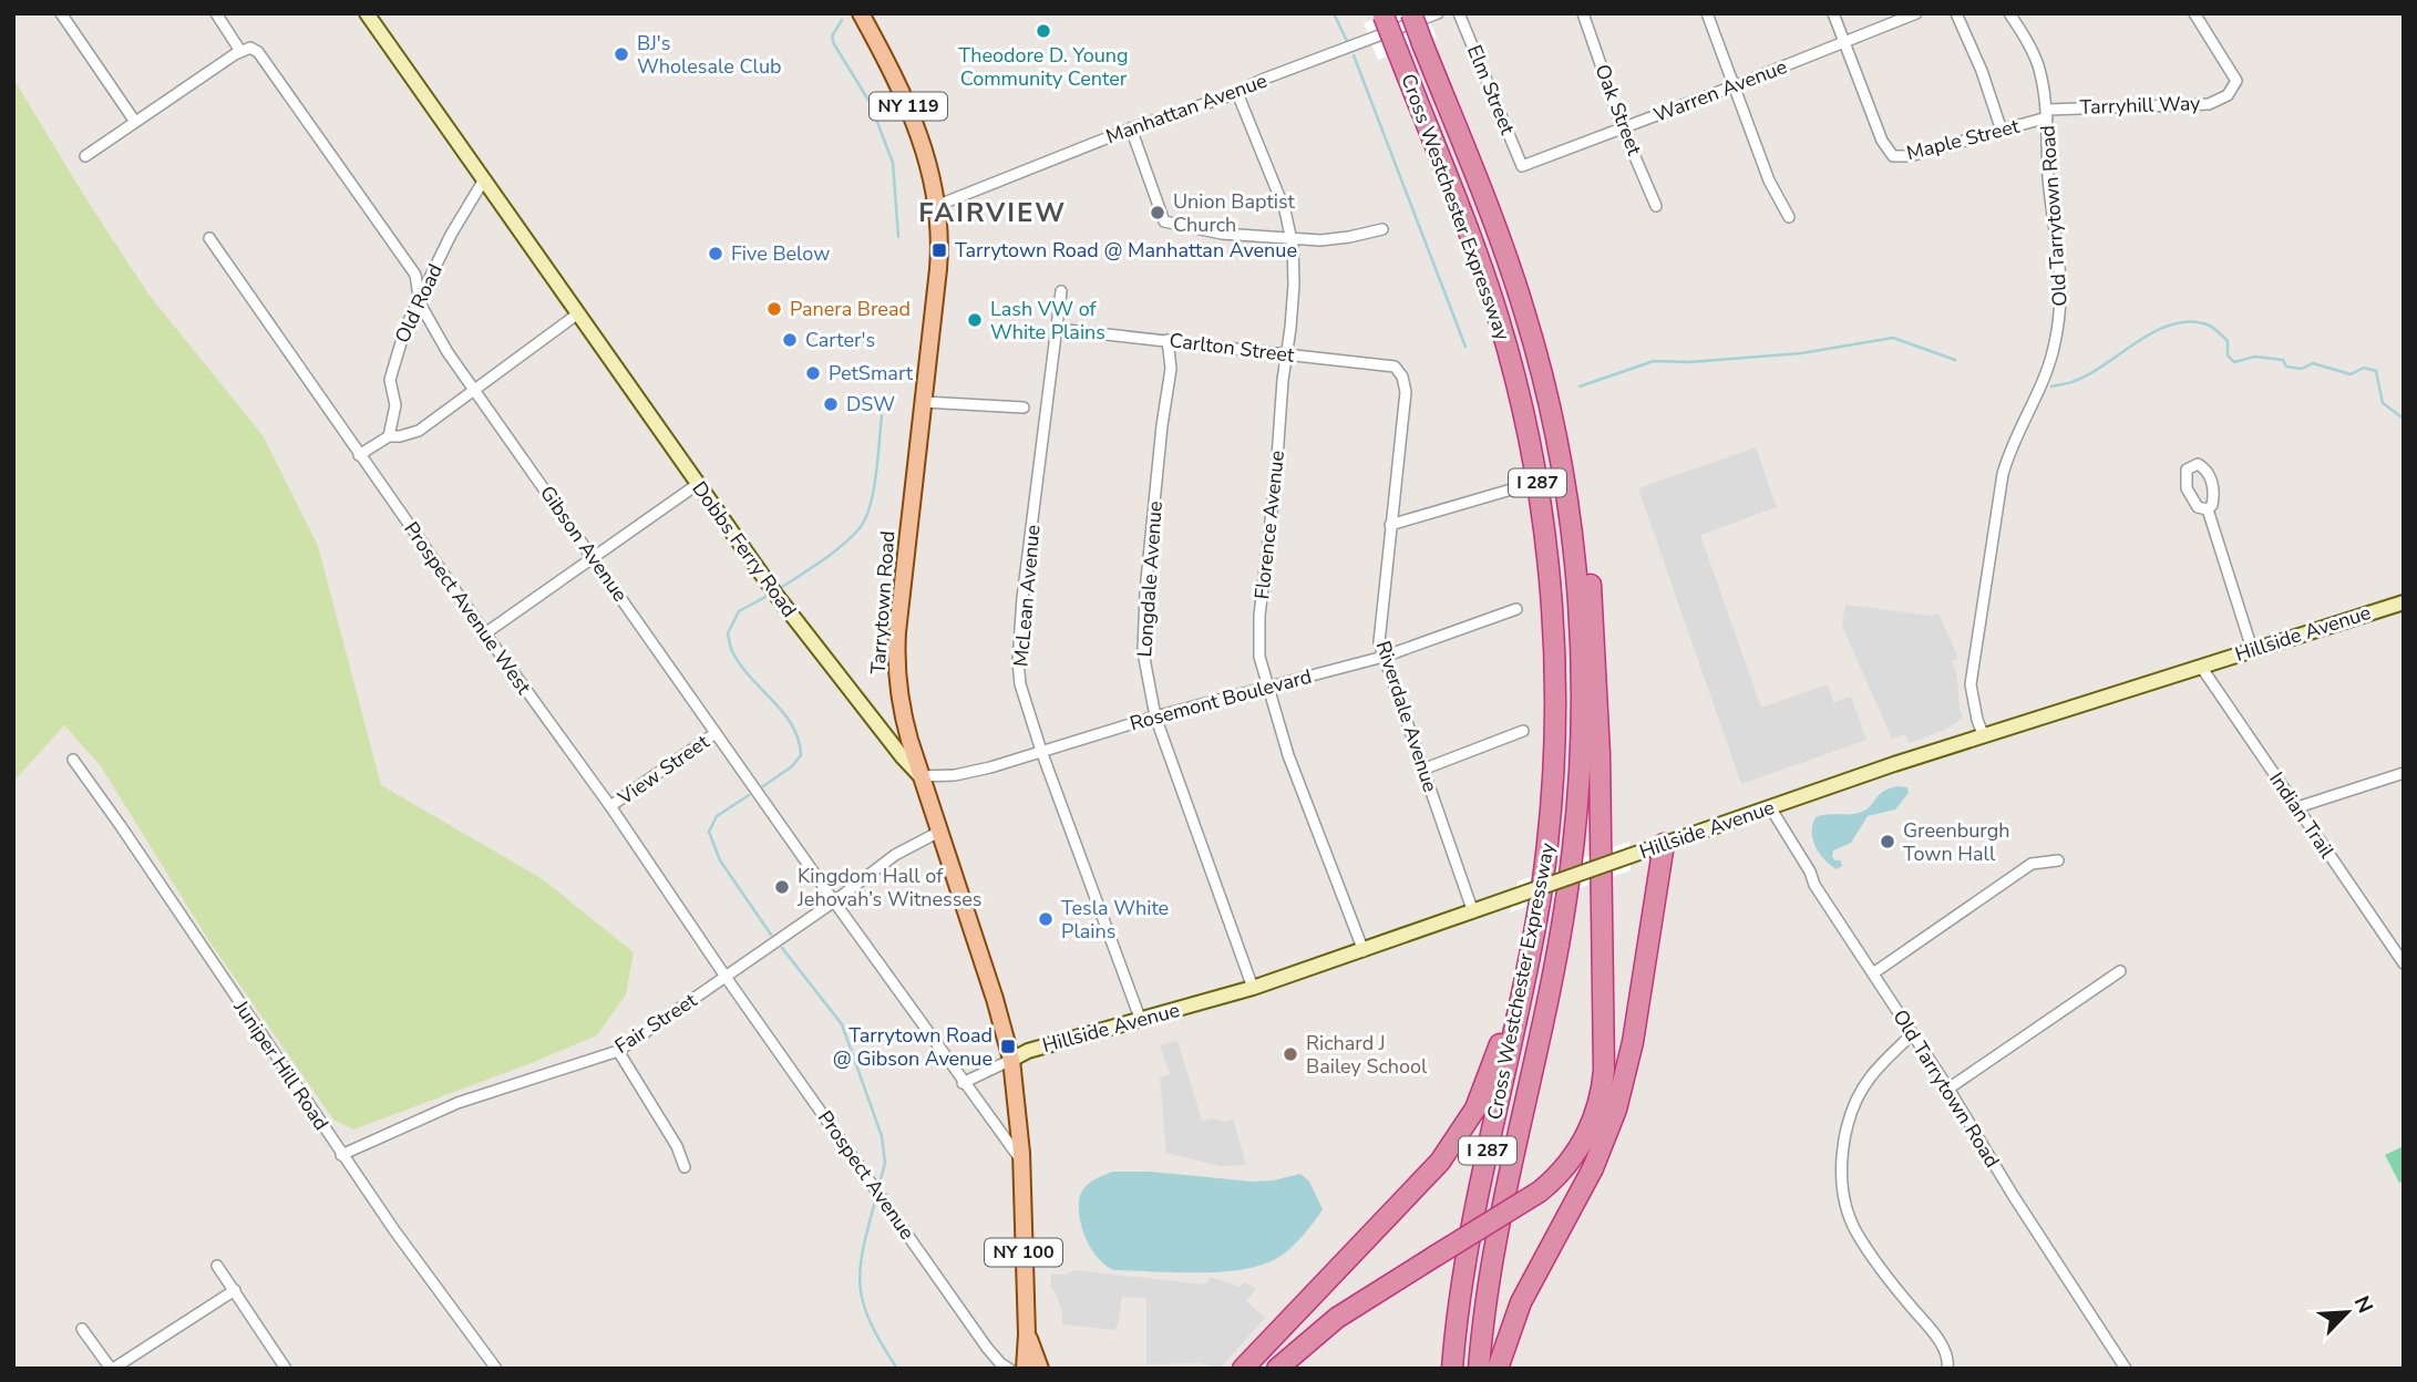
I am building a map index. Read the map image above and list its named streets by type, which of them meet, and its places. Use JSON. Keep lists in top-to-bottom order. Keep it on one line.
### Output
{"streets":{"highway":["Cross Westchester Expressway","I 287"],"main road":["NY 119","Dobbs Ferry Road","Tarrytown Road","Hillside Avenue","NY 100"],"street":["Elm Street","Warren Avenue","Tarryhill Way","Manhattan Avenue","Oak Street","Maple Street","Old Tarrytown Road","Old Road","Carlton Street","Florence Avenue","Gibson Avenue","Longdale Avenue","McLean Avenue","Prospect Avenue West","Rosemont Boulevard","Riverdale Avenue","View Street","Indian Trail","Fair Street","Juniper Hill Road","Prospect Avenue"]},"crossings":[["Elm Street","Warren Avenue"],["Warren Avenue","Oak Street"],["Warren Avenue","Maple Street"],["Tarryhill Way","Maple Street"],["Tarryhill Way","Old Tarrytown Road"],["Manhattan Avenue","Florence Avenue"],["Manhattan Avenue","Tarrytown Road"],["Maple Street","Old Tarrytown Road"],["Old Tarrytown Road","Hillside Avenue"],["Old Road","Gibson Avenue"],["Old Road","Dobbs Ferry Road"],["Carlton Street","Florence Avenue"],["Carlton Street","Longdale Avenue"],["Carlton Street","McLean Avenue"],["Carlton Street","Riverdale Avenue"],["Florence Avenue","Hillside Avenue"],["Florence Avenue","Rosemont Boulevard"],["Gibson Avenue","Tarrytown Road"],["Gibson Avenue","View Street"],["Gibson Avenue","Fair Street"],["Dobbs Ferry Road","Tarrytown Road"],["Dobbs Ferry Road","Rosemont Boulevard"],["Longdale Avenue","Hillside Avenue"],["Longdale Avenue","Rosemont Boulevard"],["McLean Avenue","Hillside Avenue"],["McLean Avenue","Rosemont Boulevard"],["Tarrytown Road","Hillside Avenue"],["Tarrytown Road","Rosemont Boulevard"],["Tarrytown Road","Fair Street"],["Prospect Avenue West","View Street"],["Prospect Avenue West","Fair Street"],["Prospect Avenue West","Prospect Avenue"],["Hillside Avenue","Riverdale Avenue"],["Hillside Avenue","Indian Trail"],["Rosemont Boulevard","Riverdale Avenue"],["Fair Street","Juniper Hill Road"],["Fair Street","Prospect Avenue"]],"districts":["FAIRVIEW"],"places":{"other":["Theodore D. Young Community Center","BJ's Wholesale Club","Union Baptist Church","Five Below","Panera Bread","Lash VW of White Plains","Carter's","PetSmart","DSW","Greenburgh Town Hall","Kingdom Hall of Jehovah’s Witnesses","Tesla White Plains","Richard J Bailey School"],"transit":["Tarrytown Road @ Manhattan Avenue","Tarrytown Road @ Gibson Avenue"]},"north":"top right"}
